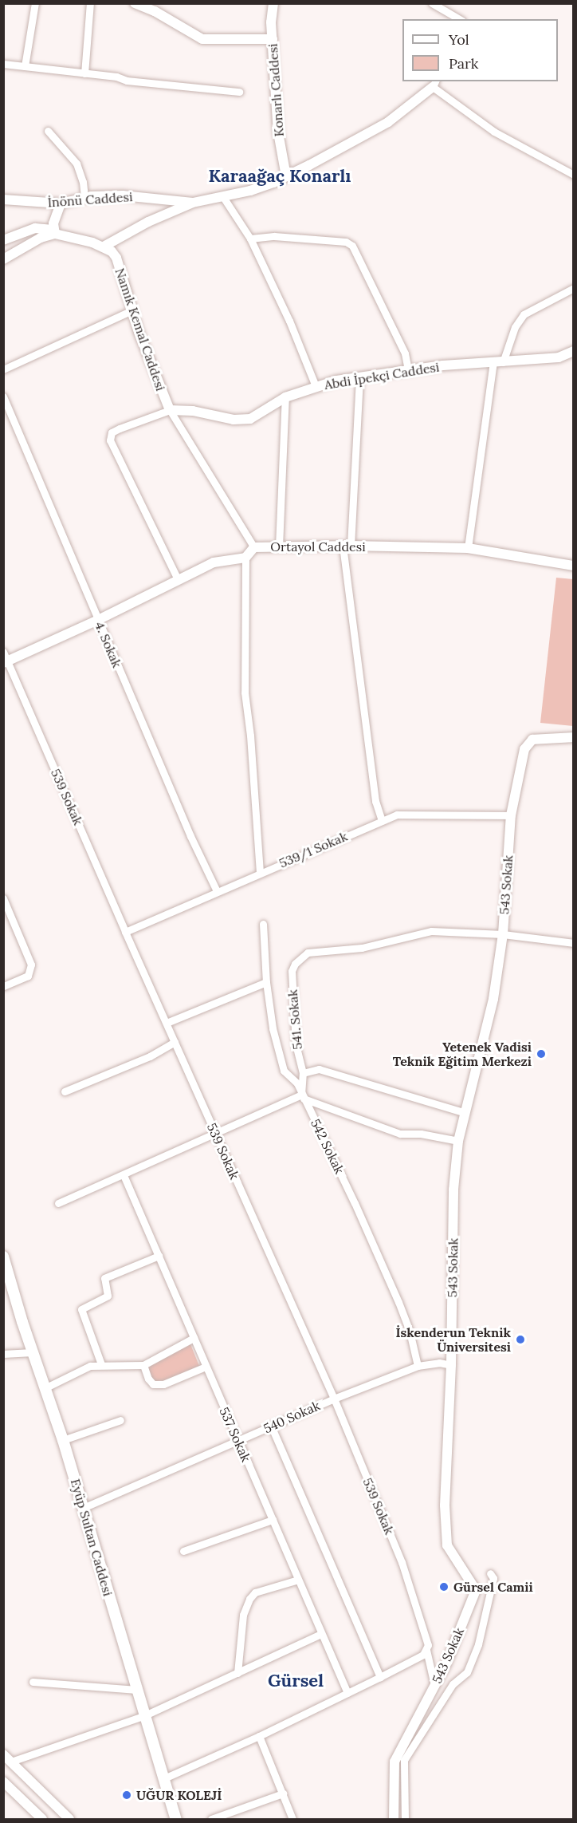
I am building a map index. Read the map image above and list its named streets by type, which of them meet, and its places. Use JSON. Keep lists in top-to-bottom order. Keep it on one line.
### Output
{"streets":{"main road":["Eyüp Sultan Caddesi"],"street":["Konarlı Caddesi","İnönü Caddesi","Namık Kemal Caddesi","Abdi İpekçi Caddesi","Ortayol Caddesi","4. Sokak","539 Sokak","539/1 Sokak","543 Sokak","541. Sokak","542 Sokak","540 Sokak","537 Sokak"]},"crossings":[["Konarlı Caddesi","İnönü Caddesi"],["Namık Kemal Caddesi","Abdi İpekçi Caddesi"],["4. Sokak","539/1 Sokak"],["539 Sokak","539/1 Sokak"],["539 Sokak","543 Sokak"],["539 Sokak","540 Sokak"],["539/1 Sokak","543 Sokak"],["543 Sokak","541. Sokak"],["543 Sokak","540 Sokak"],["541. Sokak","542 Sokak"],["542 Sokak","540 Sokak"],["540 Sokak","537 Sokak"],["540 Sokak","Eyüp Sultan Caddesi"]],"districts":["Karaağaç Konarlı","Gürsel"],"places":["Yetenek Vadisi Teknik Eğitim Merkezi","İskenderun Teknik Üniversitesi","Gürsel Camii","UĞUR KOLEJİ"],"legend":["Yol","Park"]}
